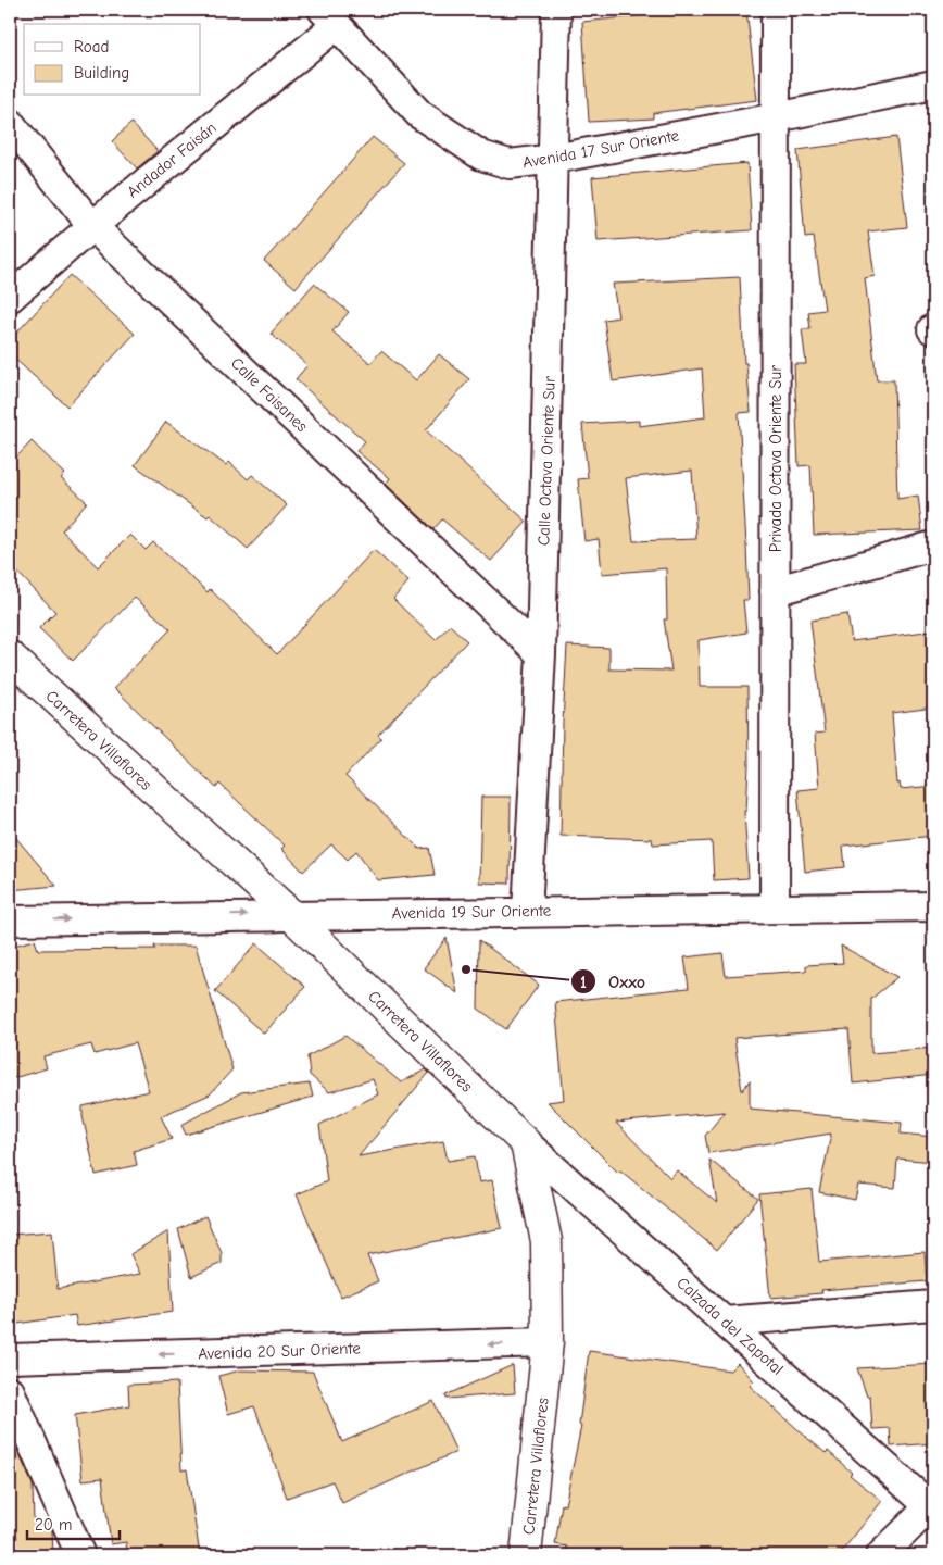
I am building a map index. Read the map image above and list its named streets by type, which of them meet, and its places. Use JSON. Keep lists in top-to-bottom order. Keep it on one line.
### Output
{"streets":{"main road":["Carretera Villaflores"],"street":["Avenida 17 Sur Oriente","Andador Faisán","Calle Faisanes","Privada Octava Oriente Sur","Calle Octava Oriente Sur","Avenida 19 Sur Oriente","Calzada del Zapotal","Avenida 20 Sur Oriente"]},"crossings":[["Avenida 17 Sur Oriente","Andador Faisán"],["Avenida 17 Sur Oriente","Privada Octava Oriente Sur"],["Avenida 17 Sur Oriente","Calle Octava Oriente Sur"],["Andador Faisán","Calle Faisanes"],["Calle Faisanes","Calle Octava Oriente Sur"],["Privada Octava Oriente Sur","Avenida 19 Sur Oriente"],["Calle Octava Oriente Sur","Avenida 19 Sur Oriente"],["Carretera Villaflores","Avenida 19 Sur Oriente"],["Carretera Villaflores","Calzada del Zapotal"],["Carretera Villaflores","Avenida 20 Sur Oriente"]],"one_way":["Avenida 20 Sur Oriente"],"places":["Oxxo"],"legend":["Road","Building"],"scale_bar":"20 m"}
